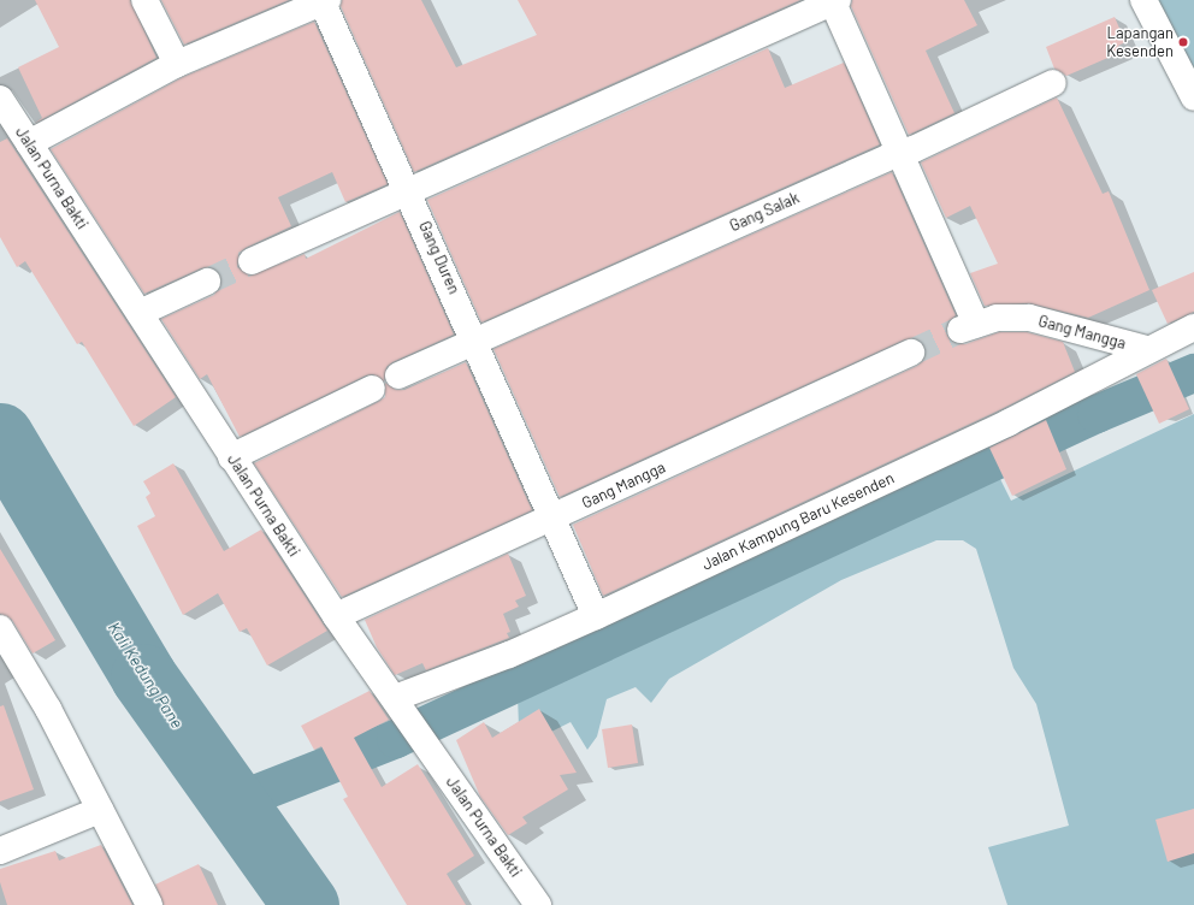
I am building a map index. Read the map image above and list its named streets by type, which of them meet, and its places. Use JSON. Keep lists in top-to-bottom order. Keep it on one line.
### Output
{"streets":{"street":["Jalan Purna Bakti","Gang Salak","Gang Duren","Gang Mangga","Jalan Kampung Baru Kesenden"]},"crossings":[["Jalan Purna Bakti","Gang Mangga"],["Jalan Purna Bakti","Jalan Kampung Baru Kesenden"],["Gang Salak","Gang Duren"],["Gang Salak","Gang Mangga"],["Gang Duren","Gang Mangga"],["Gang Duren","Jalan Kampung Baru Kesenden"],["Gang Mangga","Jalan Kampung Baru Kesenden"]],"water":["Kali Kedung Pane"],"places":["Lapangan Kesenden"]}
